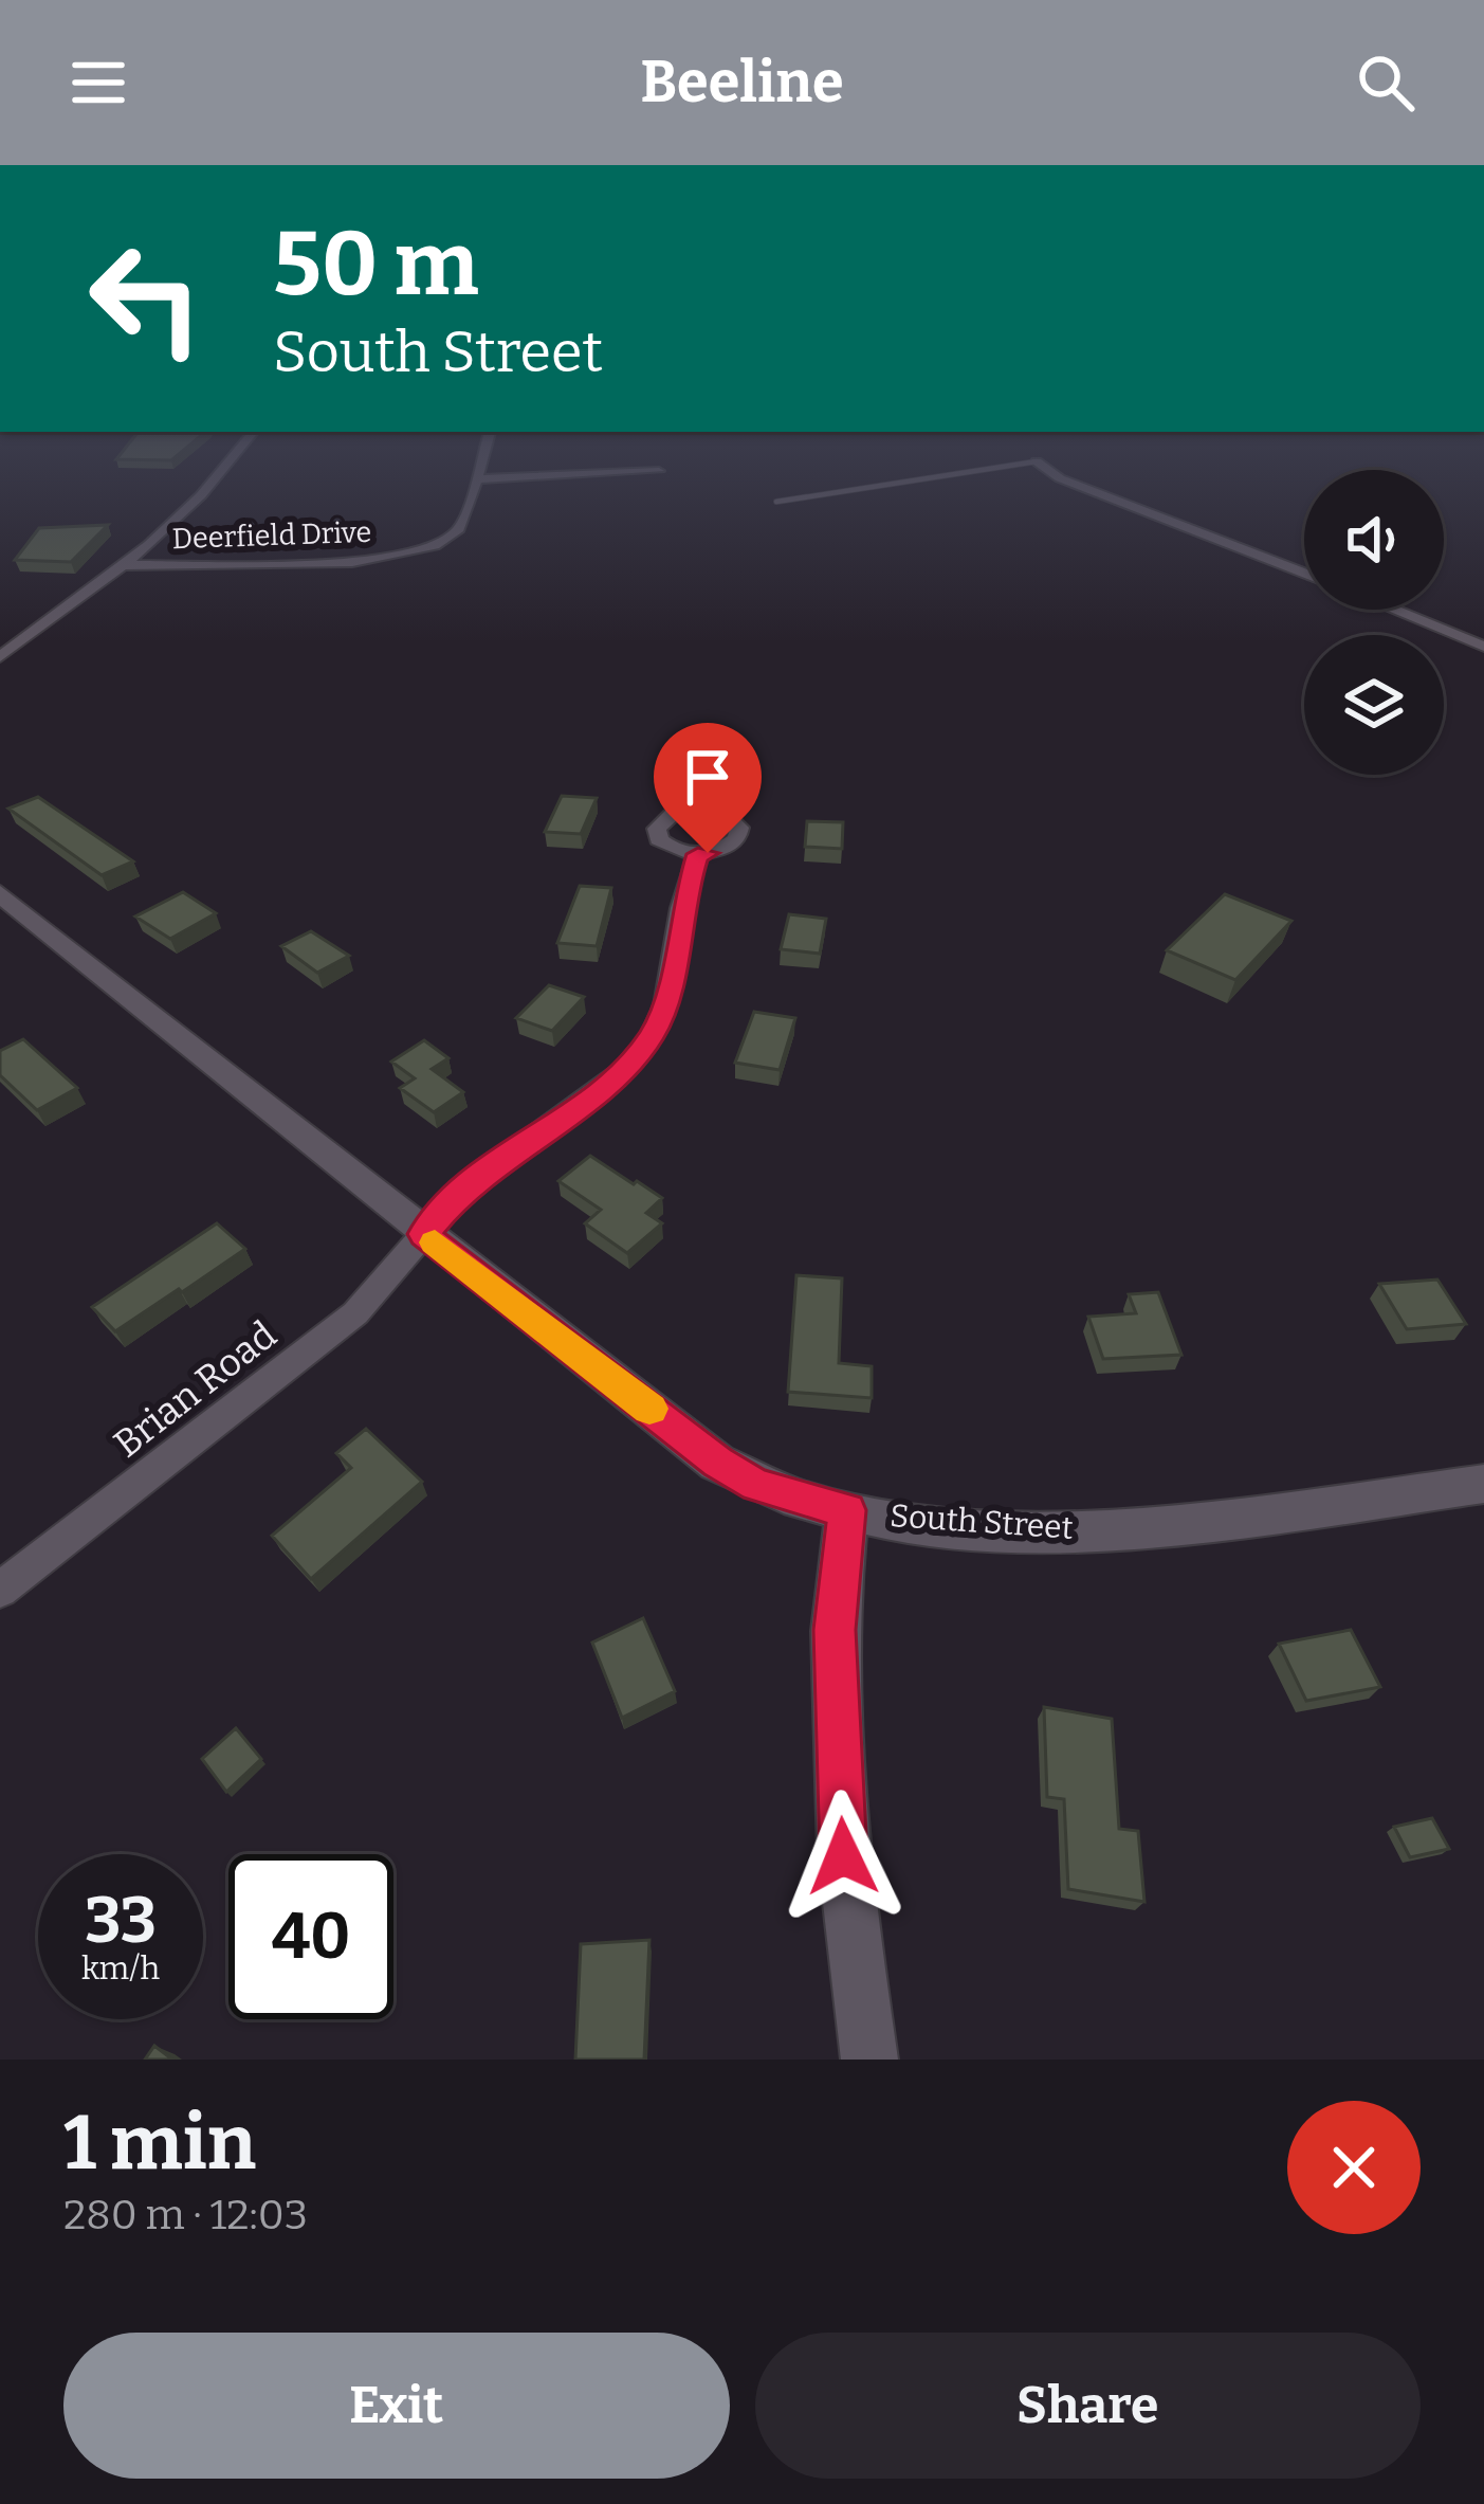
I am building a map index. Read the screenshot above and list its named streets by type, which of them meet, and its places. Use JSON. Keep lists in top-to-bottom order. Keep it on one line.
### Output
{"streets":{"street":["Deerfield Drive","Brian Road","South Street"]},"crossings":[["Brian Road","South Street"]],"page":{"header":"Beeline","turn":["50 m","South Street"],"speed":"33 km/h","limit":"40","heading":["1 min","280 m · 12:03"],"buttons":["Exit","Share"]}}
